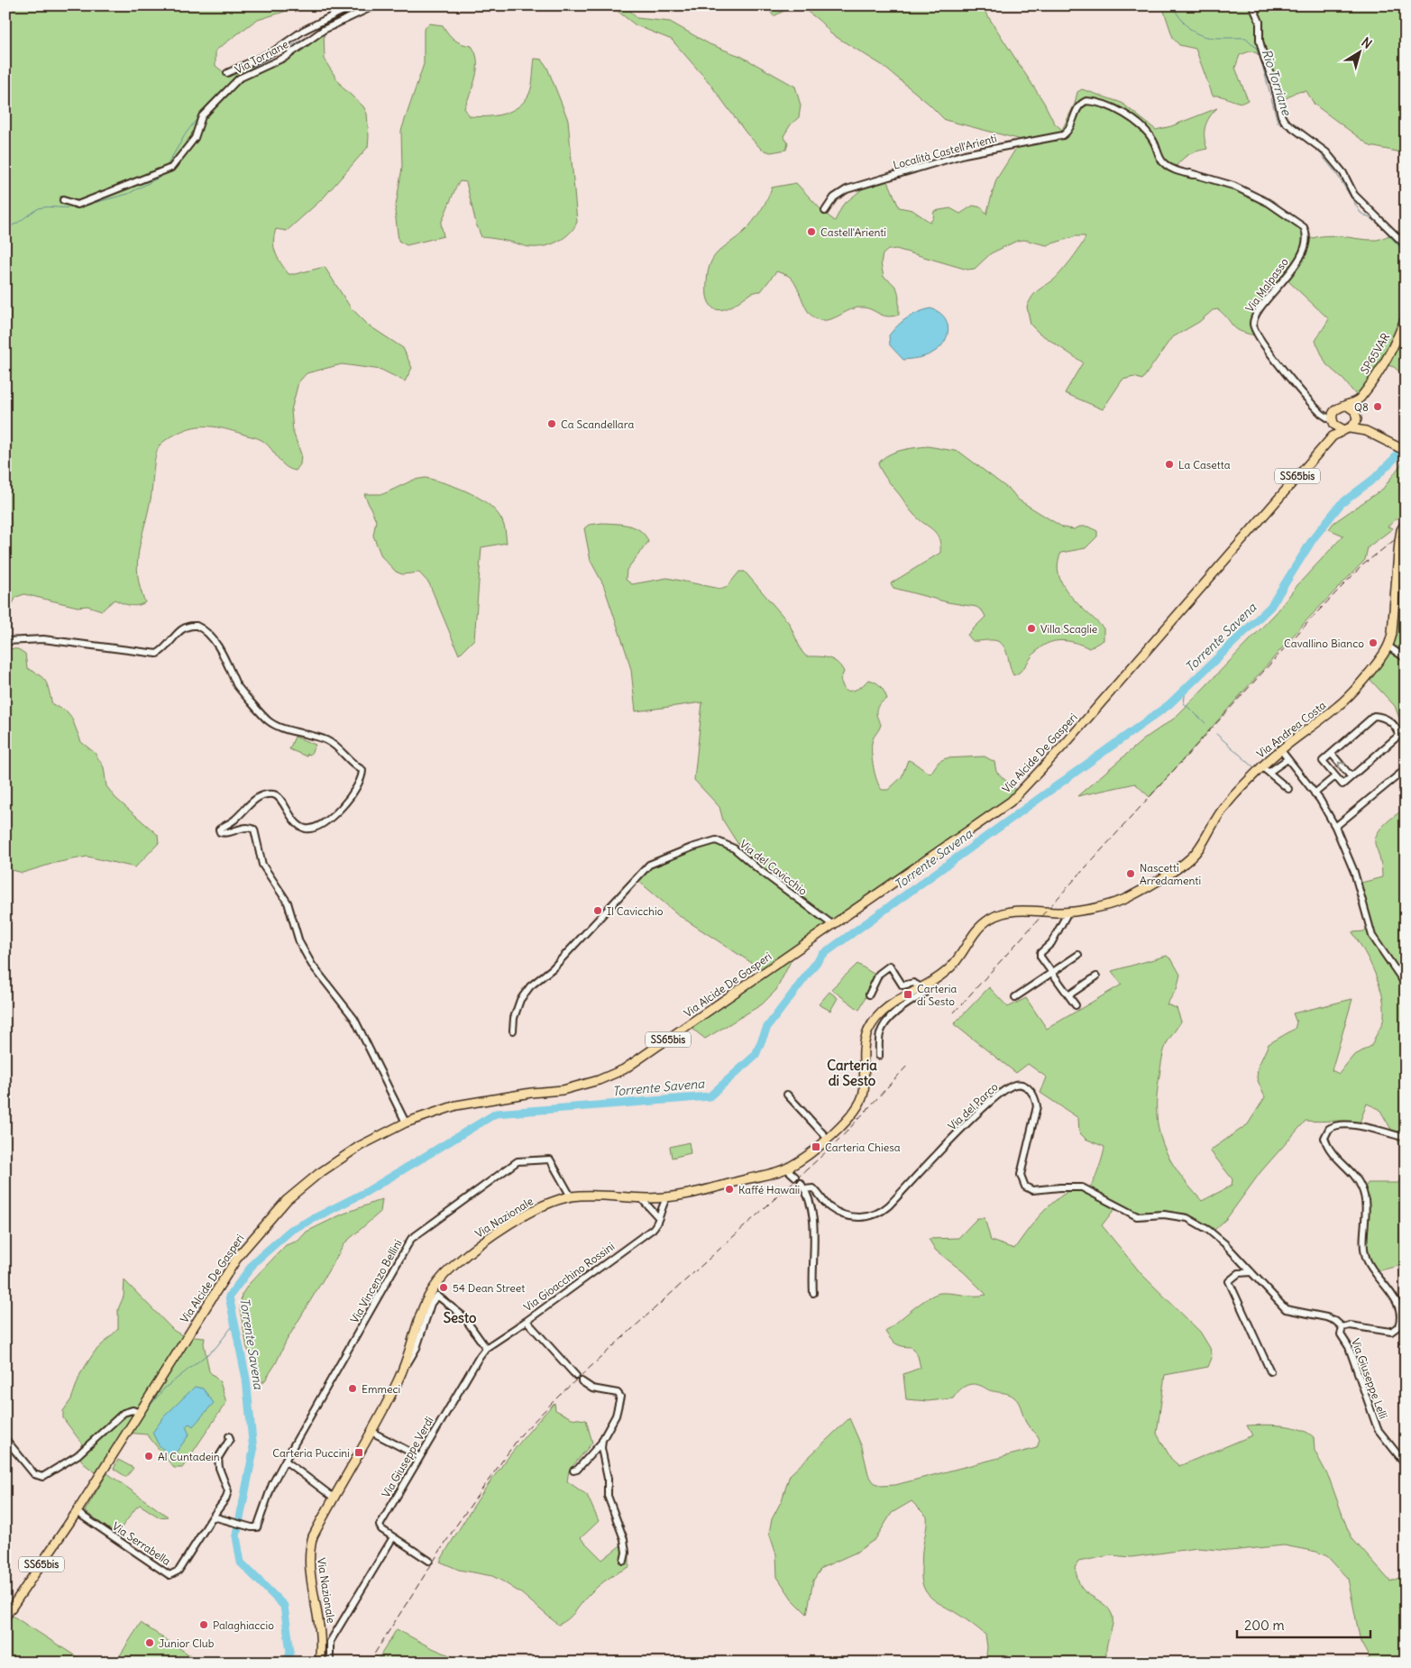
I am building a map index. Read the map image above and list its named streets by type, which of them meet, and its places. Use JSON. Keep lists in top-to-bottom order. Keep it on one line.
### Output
{"streets":{"main road":["SP65VAR","SS65bis","Via Andrea Costa","Via Alcide De Gasperi","Via Nazionale"],"street":["Via Torriane","Località Castell'Arienti","Via Malpasso","Via del Cavicchio","Via del Parco","Via Gioacchino Rossini","Via Vincenzo Bellini","Via Giuseppe Lelli","Via Giuseppe Verdi","Via Serrabella"]},"crossings":[["Località Castell'Arienti","Via Malpasso"],["Via Malpasso","SP65VAR"],["Via Malpasso","SS65bis"],["Via Malpasso","Via Alcide De Gasperi"],["SP65VAR","SS65bis"],["SP65VAR","Via Alcide De Gasperi"],["SS65bis","Via Alcide De Gasperi"],["SS65bis","Via Serrabella"],["Via Andrea Costa","Via Nazionale"],["Via Alcide De Gasperi","Via del Cavicchio"],["Via Alcide De Gasperi","Via Serrabella"],["Via del Parco","Via Giuseppe Lelli"],["Via Nazionale","Via Gioacchino Rossini"],["Via Nazionale","Via Vincenzo Bellini"],["Via Gioacchino Rossini","Via Giuseppe Verdi"]],"districts":["Carteria di Sesto","Sesto"],"water":["Rio Torriane","Torrente Savena"],"places":{"other":["Castell'Arienti","Q8","Ca Scandellara","La Casetta","Villa Scaglie","Cavallino Bianco","Nascetti Arredamenti","Il Cavicchio","Kaffé Hawaii","54 Dean Street","Emmeci","Al Cuntadein","Palaghiaccio","Junior Club"],"transit":["Carteria di Sesto","Carteria Chiesa","Carteria Puccini"]},"scale_bar":"200 m","north":"top right"}
